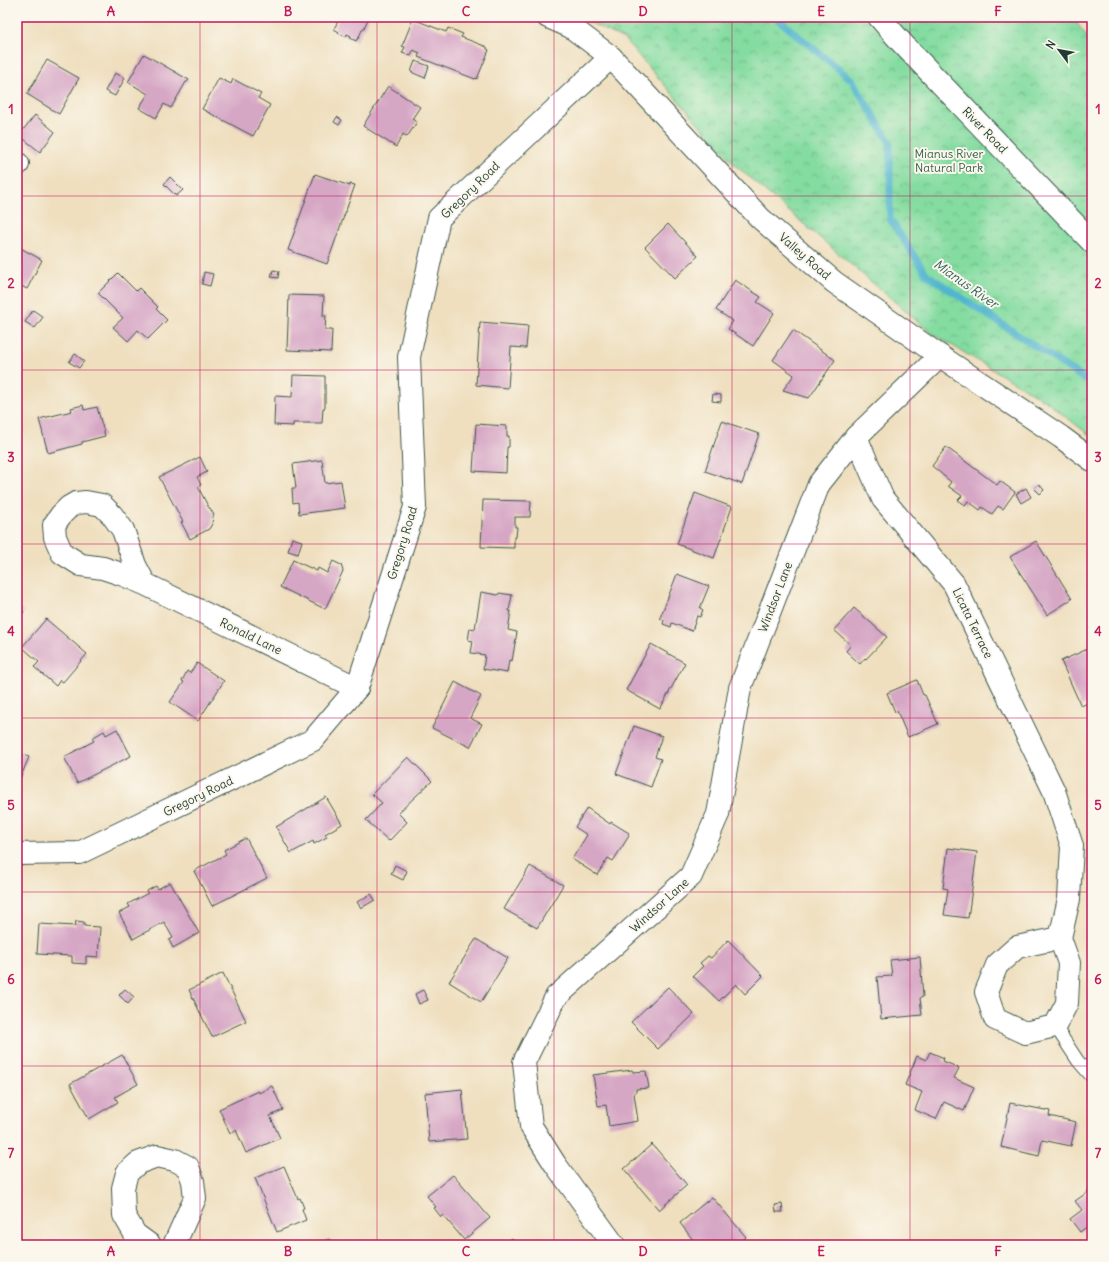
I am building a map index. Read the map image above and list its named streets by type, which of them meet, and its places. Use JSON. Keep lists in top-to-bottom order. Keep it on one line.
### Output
{"streets":{"street":["River Road","Gregory Road","Valley Road","Windsor Lane","Licata Terrace","Ronald Lane"]},"crossings":[["Gregory Road","Valley Road"],["Gregory Road","Ronald Lane"],["Windsor Lane","Licata Terrace"]],"water":["Mianus River"],"parks":["Mianus River Natural Park"],"north":"top left","grid":{"columns":["A","B","C","D","E","F"],"rows":["1","2","3","4","5","6","7"]}}
